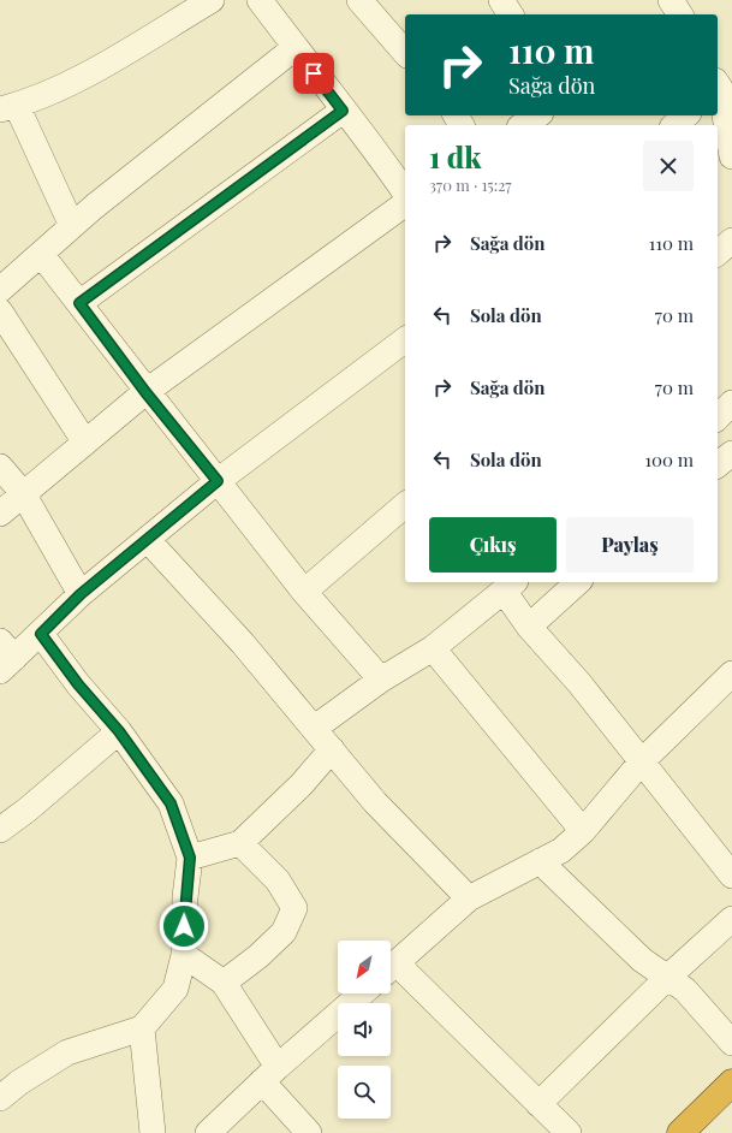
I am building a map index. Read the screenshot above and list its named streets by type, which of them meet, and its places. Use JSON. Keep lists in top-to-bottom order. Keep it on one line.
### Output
{"north":"bottom left","page":{"turn":["110 m","Sağa dön"],"heading":["1 dk","370 m · 15:27"],"list":[{"name":"Sağa dön","value":"110 m"},{"name":"Sola dön","value":"70 m"},{"name":"Sağa dön","value":"70 m"},{"name":"Sola dön","value":"100 m"}],"buttons":["Çıkış","Paylaş"]}}
